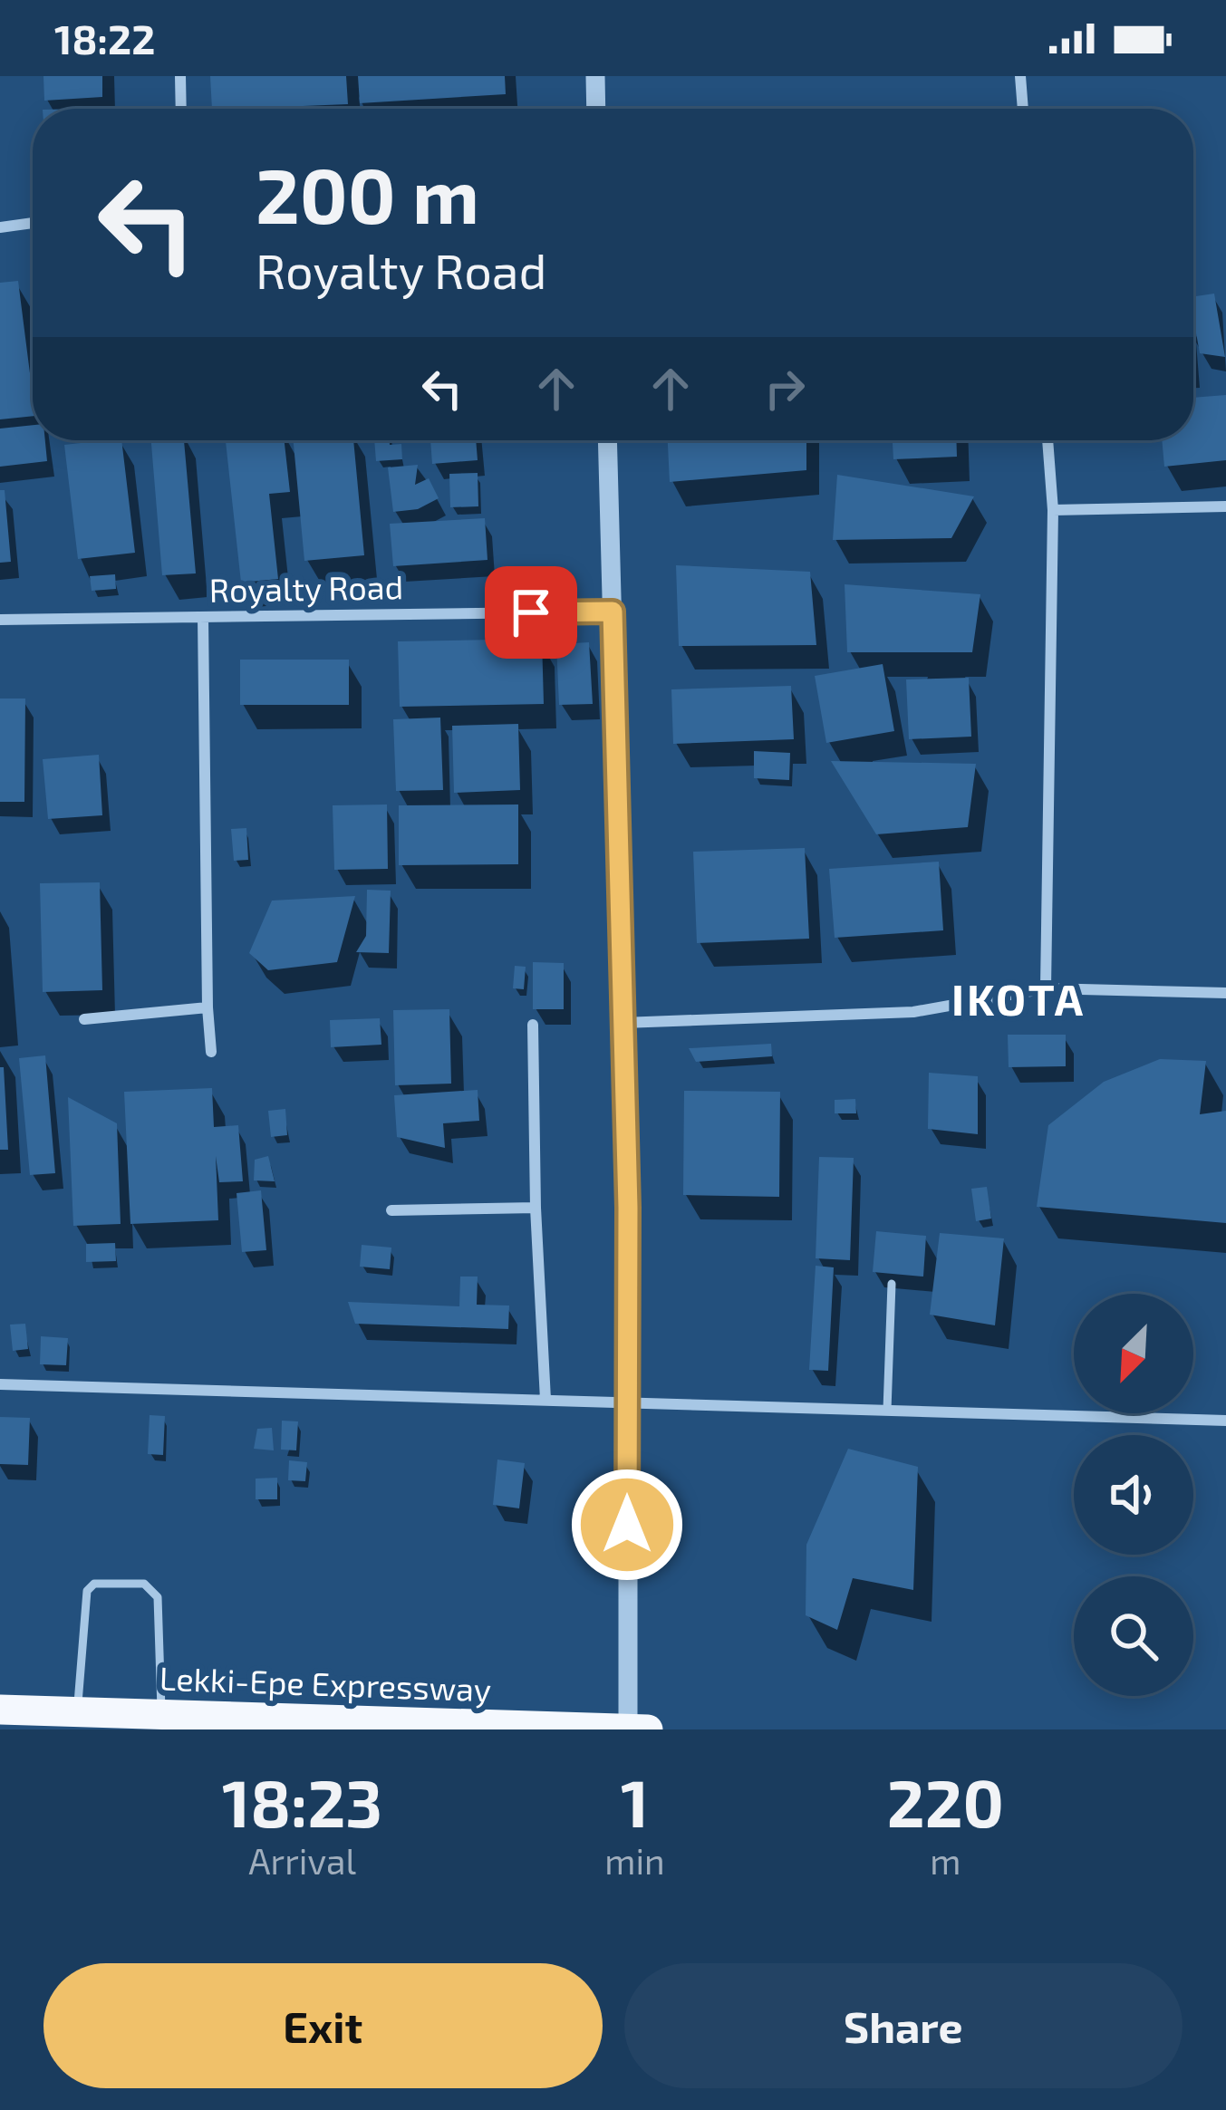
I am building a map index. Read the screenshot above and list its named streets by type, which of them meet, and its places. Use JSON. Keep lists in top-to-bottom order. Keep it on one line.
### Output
{"streets":{"highway":["Lekki-Epe Expressway"],"street":["Royalty Road"]},"districts":["IKOTA"],"north":"bottom left","page":{"status":"18:22","turn":["200 m","Royalty Road"],"eta":["18:23","Arrival","1","min","220","m"],"buttons":["Exit","Share"]}}
